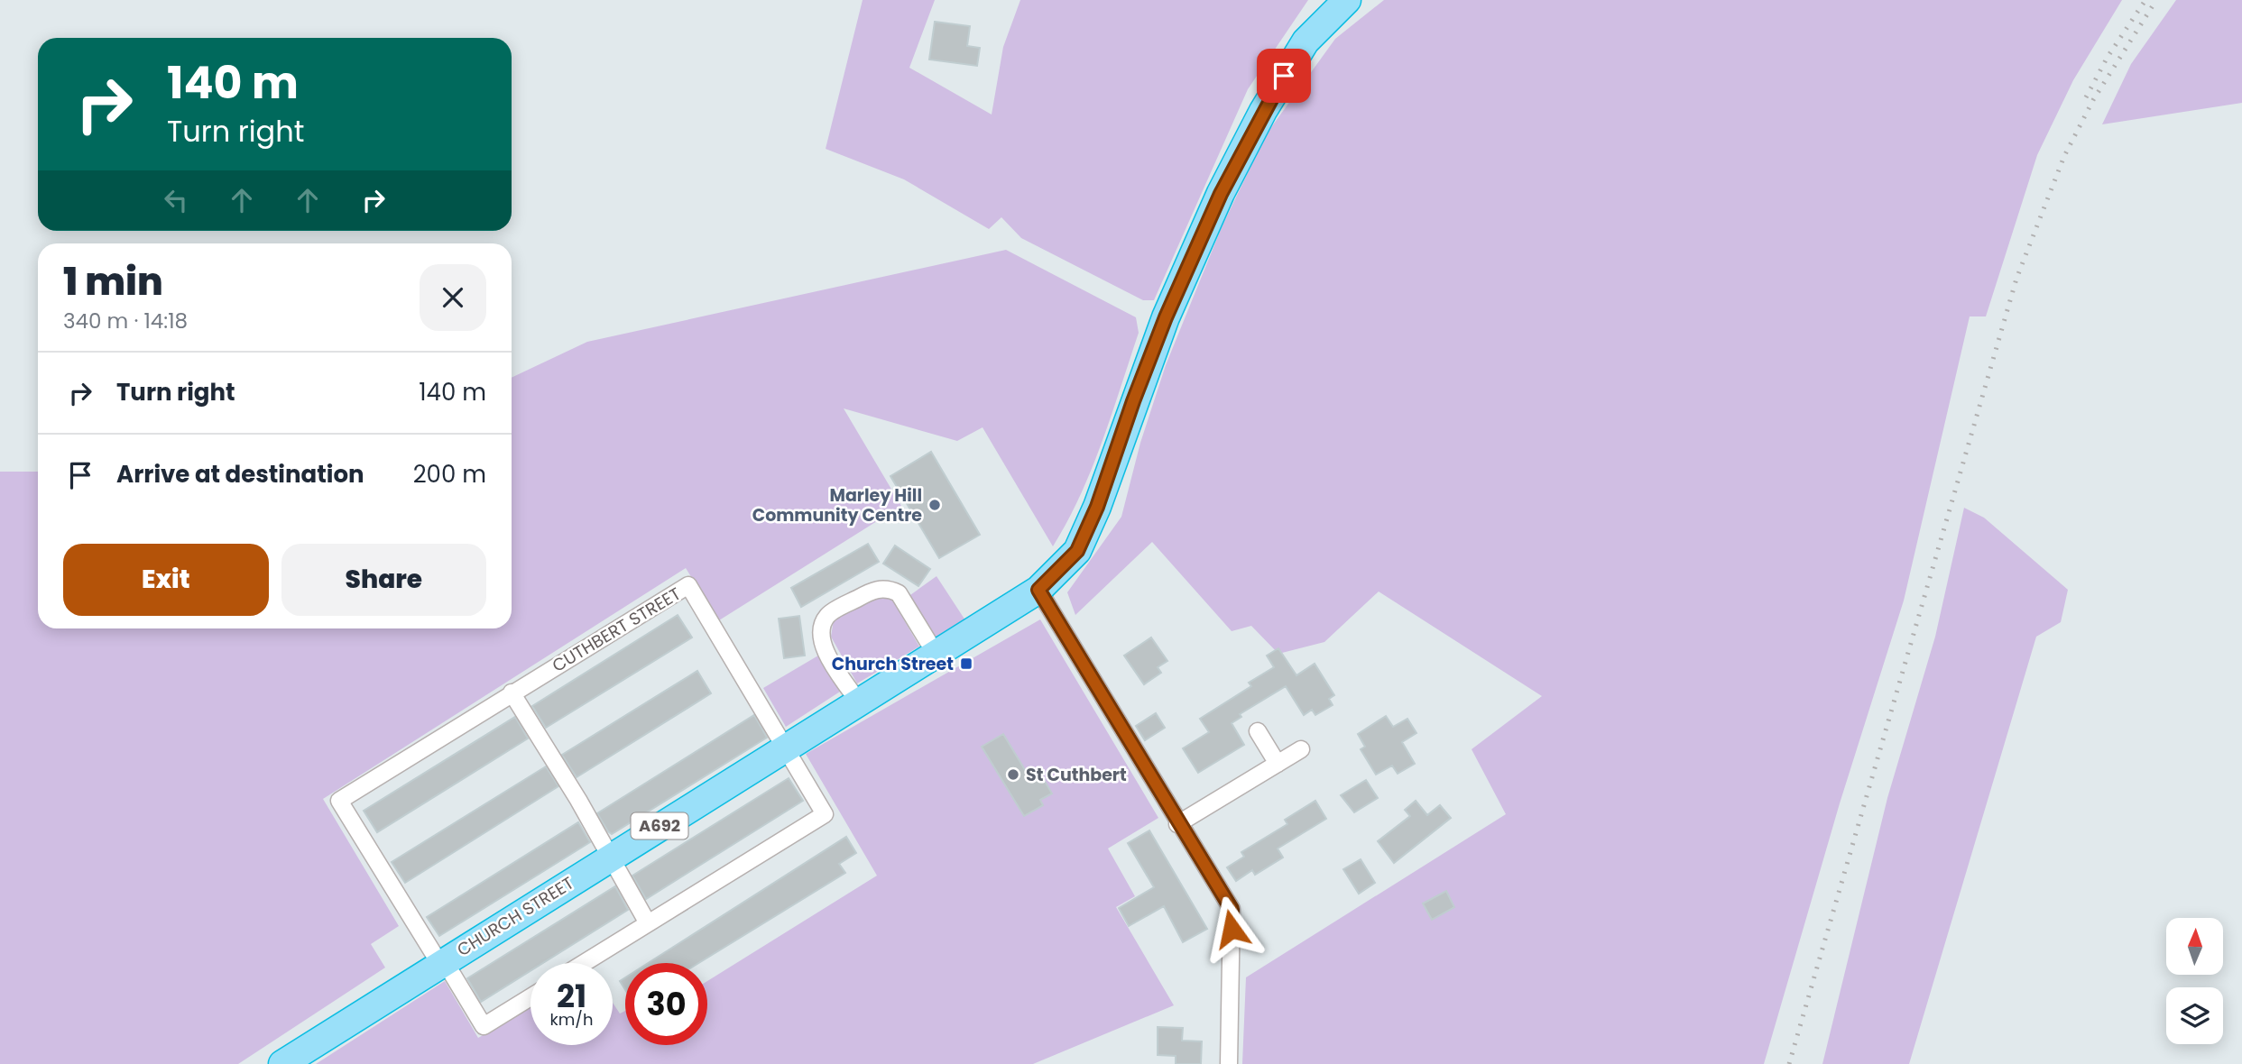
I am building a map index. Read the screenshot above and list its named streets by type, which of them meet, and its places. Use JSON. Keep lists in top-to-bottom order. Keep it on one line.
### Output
{"streets":{"highway":["A692","CHURCH STREET"],"street":["CUTHBERT STREET"]},"crossings":[["CUTHBERT STREET","CHURCH STREET"],["A692","CHURCH STREET"]],"places":{"other":["Marley Hill Community Centre","St Cuthbert"],"transit":["Church Street"]},"north":"top","page":{"turn":["140 m","Turn right"],"heading":["1 min","340 m · 14:18"],"list":[{"name":"Turn right","value":"140 m"},{"name":"Arrive at destination","value":"200 m"}],"buttons":["Exit","Share"],"speed":"21 km/h","limit":"30"}}
